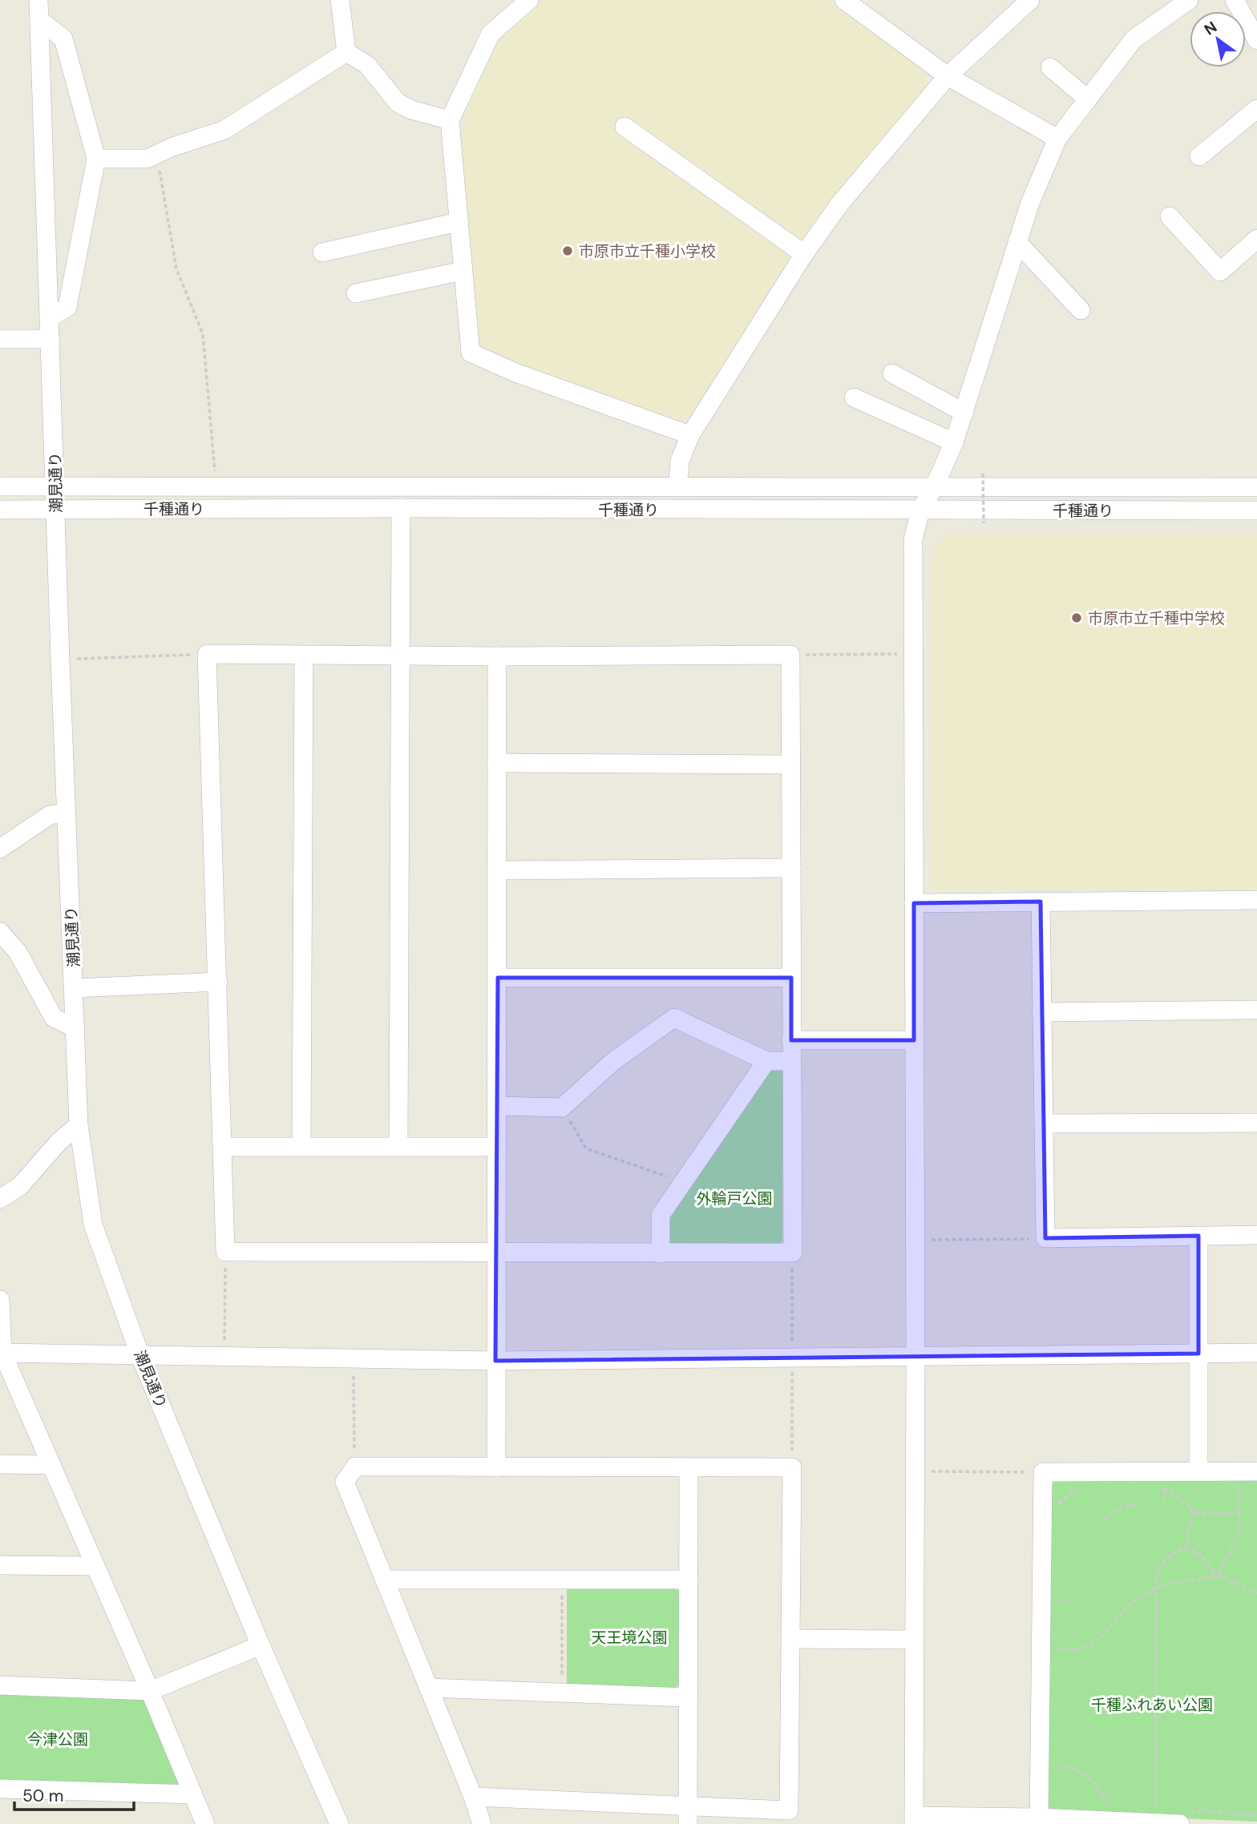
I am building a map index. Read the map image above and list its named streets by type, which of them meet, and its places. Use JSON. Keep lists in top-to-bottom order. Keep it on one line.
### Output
{"streets":{"street":["潮見通り","千種通り"]},"crossings":[["潮見通り","千種通り"]],"parks":["外輪戸公園","天王境公園","千種ふれあい公園","今津公園"],"places":["市原市立千種小学校","市原市立千種中学校"],"scale_bar":"50 m","north":"top left"}
